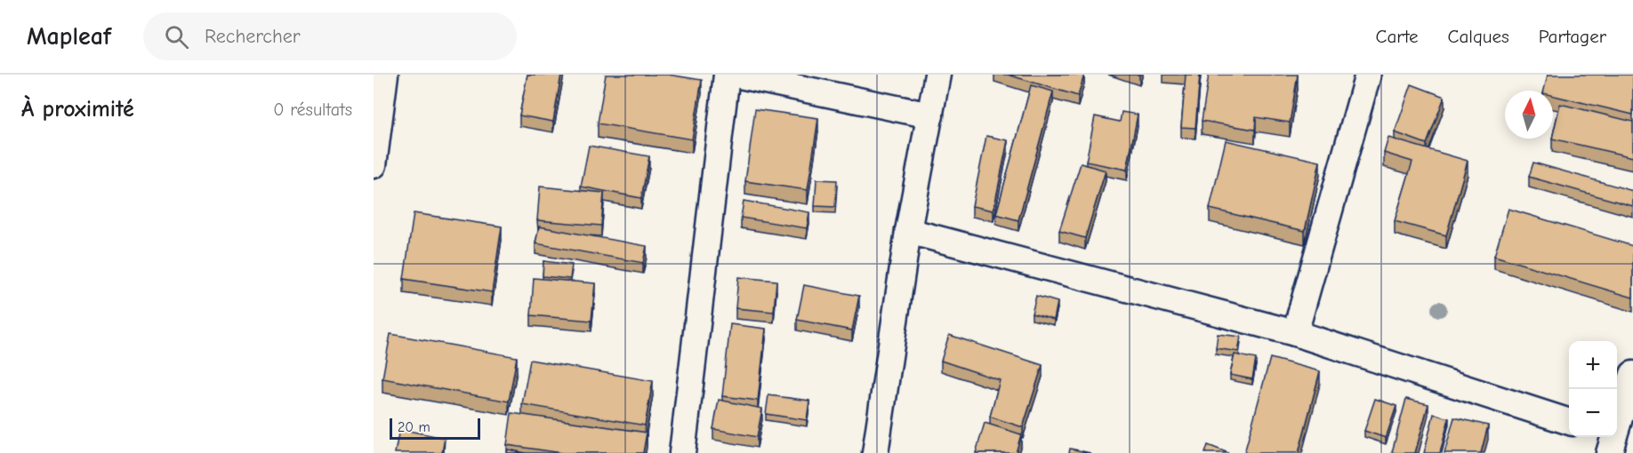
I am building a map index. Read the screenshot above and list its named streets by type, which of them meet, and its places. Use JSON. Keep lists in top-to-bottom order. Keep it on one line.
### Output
{"scale_bar":"20 m","north":"top","page":{"header":"Mapleaf","search":"Rechercher","nav":["Carte","Calques","Partager"],"heading":["À proximité","0 résultats"],"map_buttons":["+","−"],"scale":"20 m"}}
